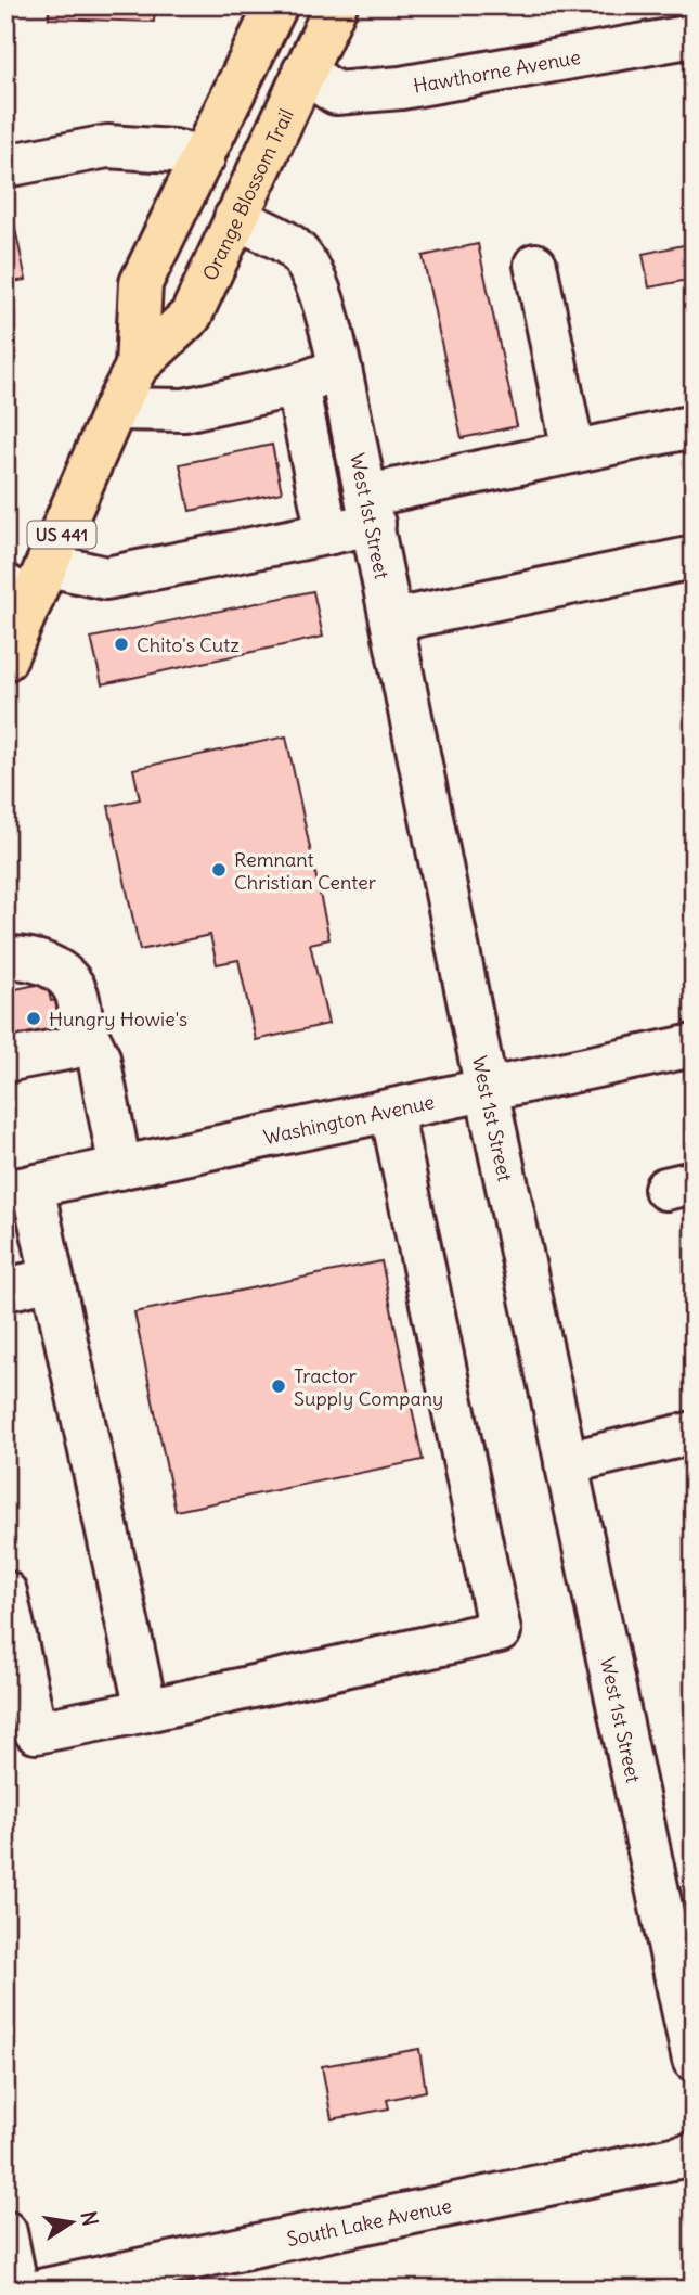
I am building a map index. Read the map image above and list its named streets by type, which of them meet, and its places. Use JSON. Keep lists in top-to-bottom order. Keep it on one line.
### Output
{"streets":{"main road":["Orange Blossom Trail","US 441"],"street":["Hawthorne Avenue","West 1st Street","Washington Avenue","South Lake Avenue"]},"crossings":[["Hawthorne Avenue","Orange Blossom Trail"],["Orange Blossom Trail","West 1st Street"],["West 1st Street","Washington Avenue"]],"places":["Chito's Cutz","Remnant Christian Center","Hungry Howie's","Tractor Supply Company"],"north":"right"}
